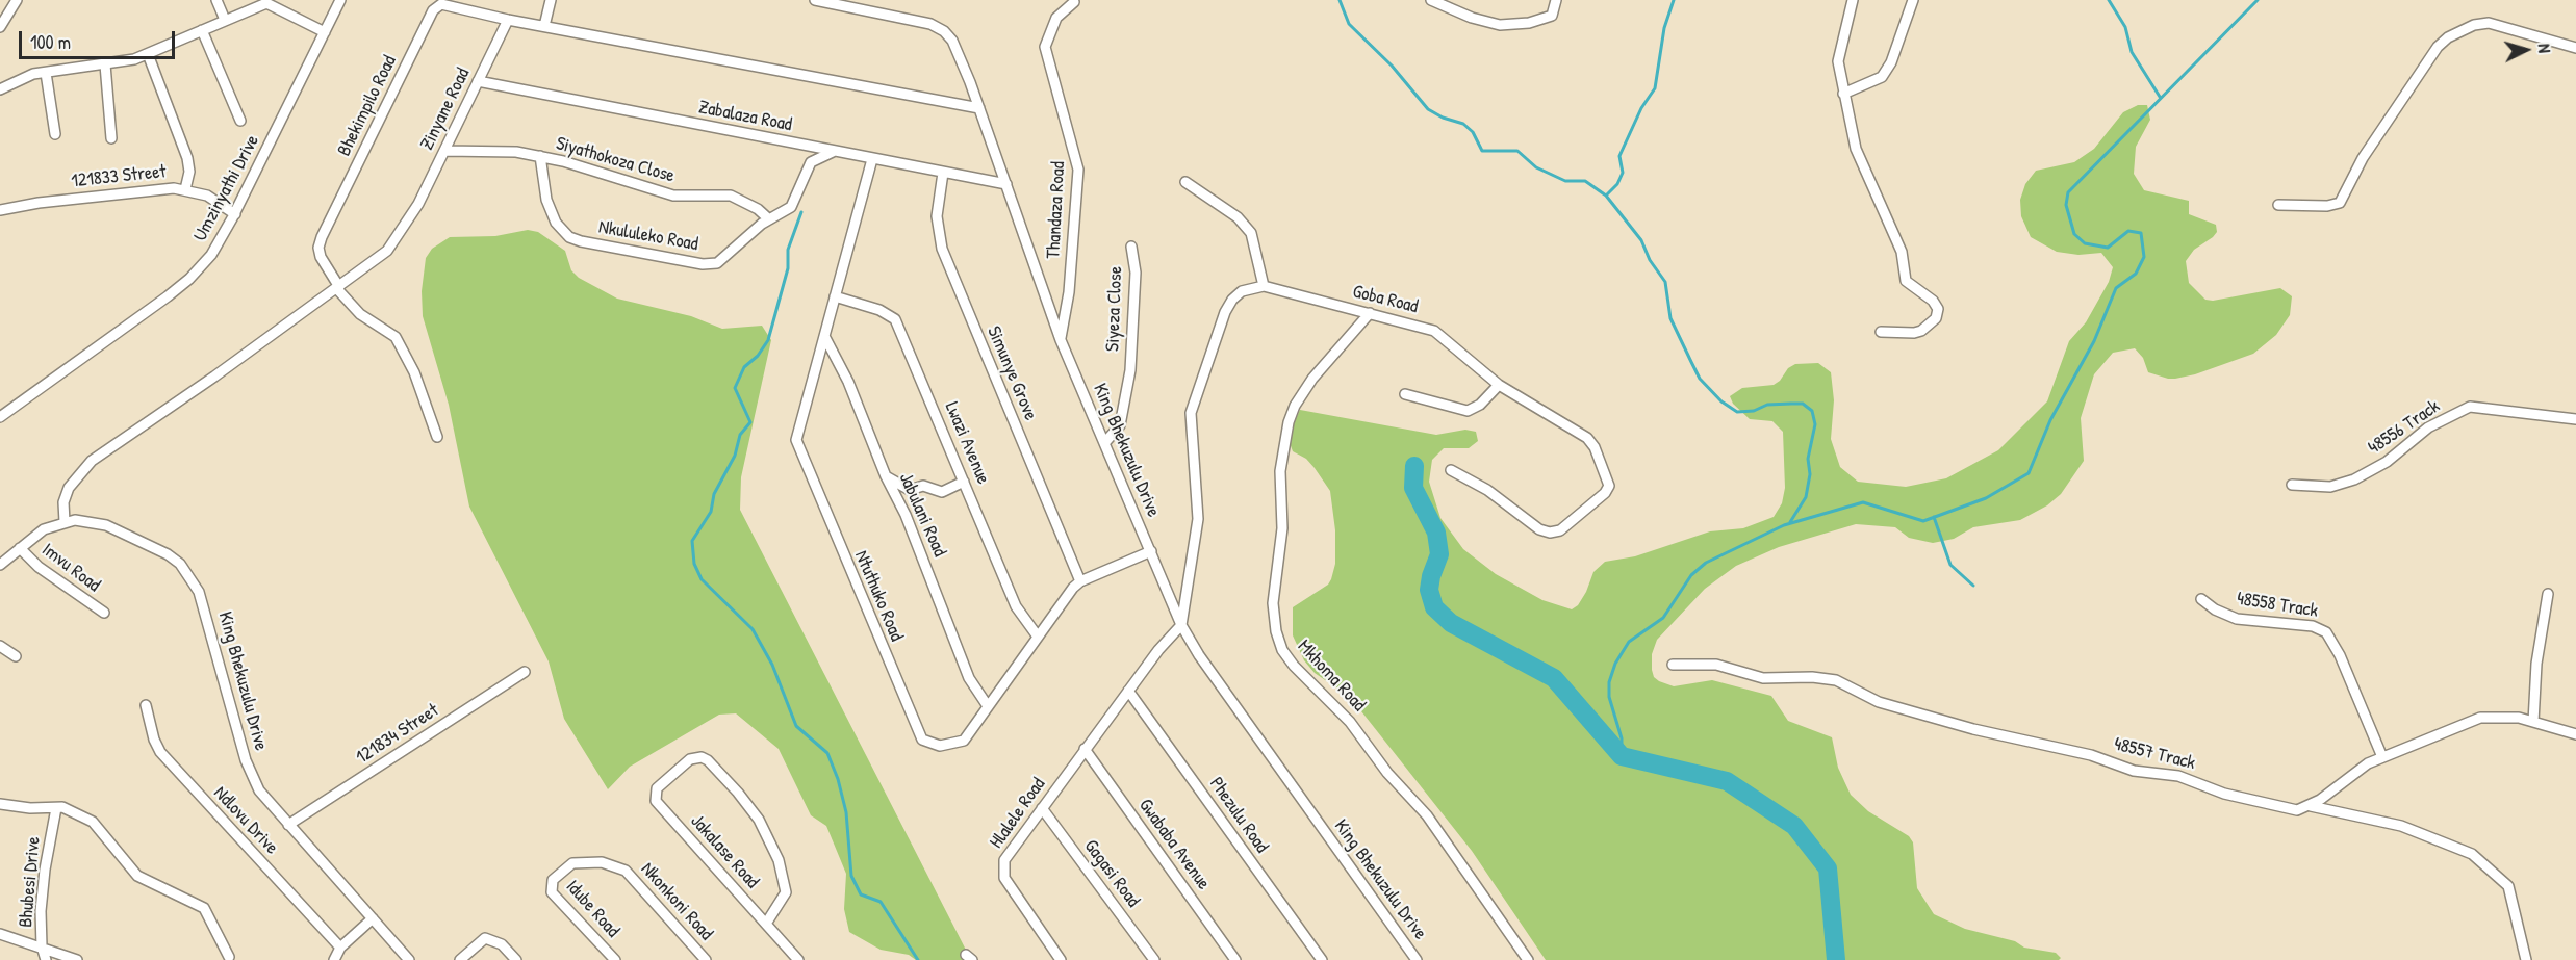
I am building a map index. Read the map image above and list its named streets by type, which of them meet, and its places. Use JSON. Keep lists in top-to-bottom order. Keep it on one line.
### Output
{"streets":{"street":["Bhekimpilo Road","Zinyane Road","Zabalaza Road","Siyathokoza Close","121833 Street","Umzinyathi Drive","Thandaza Road","Nkululeko Road","Goba Road","Siyeza Close","Simunye Grove","48556 Track","Lwazi Avenue","King Bhekuzulu Drive","Jabulani Road","Imvu Road","Ntuthuko Road","48558 Track","Mkhoma Road","121834 Street","48557 Track","Hlalele Road","Phezulu Road","Ndlovu Drive","Gwababa Avenue","Jakalase Road","Gagasi Road","Bhubesi Drive","Nkonkoni Road","Idube Road"]},"crossings":[["Bhekimpilo Road","Zinyane Road"],["Zinyane Road","Zabalaza Road"],["Zinyane Road","Siyathokoza Close"],["Zinyane Road","King Bhekuzulu Drive"],["Zabalaza Road","Nkululeko Road"],["Zabalaza Road","Simunye Grove"],["Zabalaza Road","King Bhekuzulu Drive"],["Zabalaza Road","Ntuthuko Road"],["Siyathokoza Close","Nkululeko Road"],["121833 Street","Umzinyathi Drive"],["Thandaza Road","King Bhekuzulu Drive"],["Goba Road","Mkhoma Road"],["Siyeza Close","King Bhekuzulu Drive"],["Simunye Grove","Ntuthuko Road"],["Lwazi Avenue","Ntuthuko Road"],["King Bhekuzulu Drive","Imvu Road"],["King Bhekuzulu Drive","Ntuthuko Road"],["King Bhekuzulu Drive","121834 Street"],["King Bhekuzulu Drive","Hlalele Road"],["Jabulani Road","Ntuthuko Road"],["Hlalele Road","Phezulu Road"],["Hlalele Road","Gwababa Avenue"],["Hlalele Road","Gagasi Road"],["Nkonkoni Road","Idube Road"]],"scale_bar":"100 m","north":"right"}
